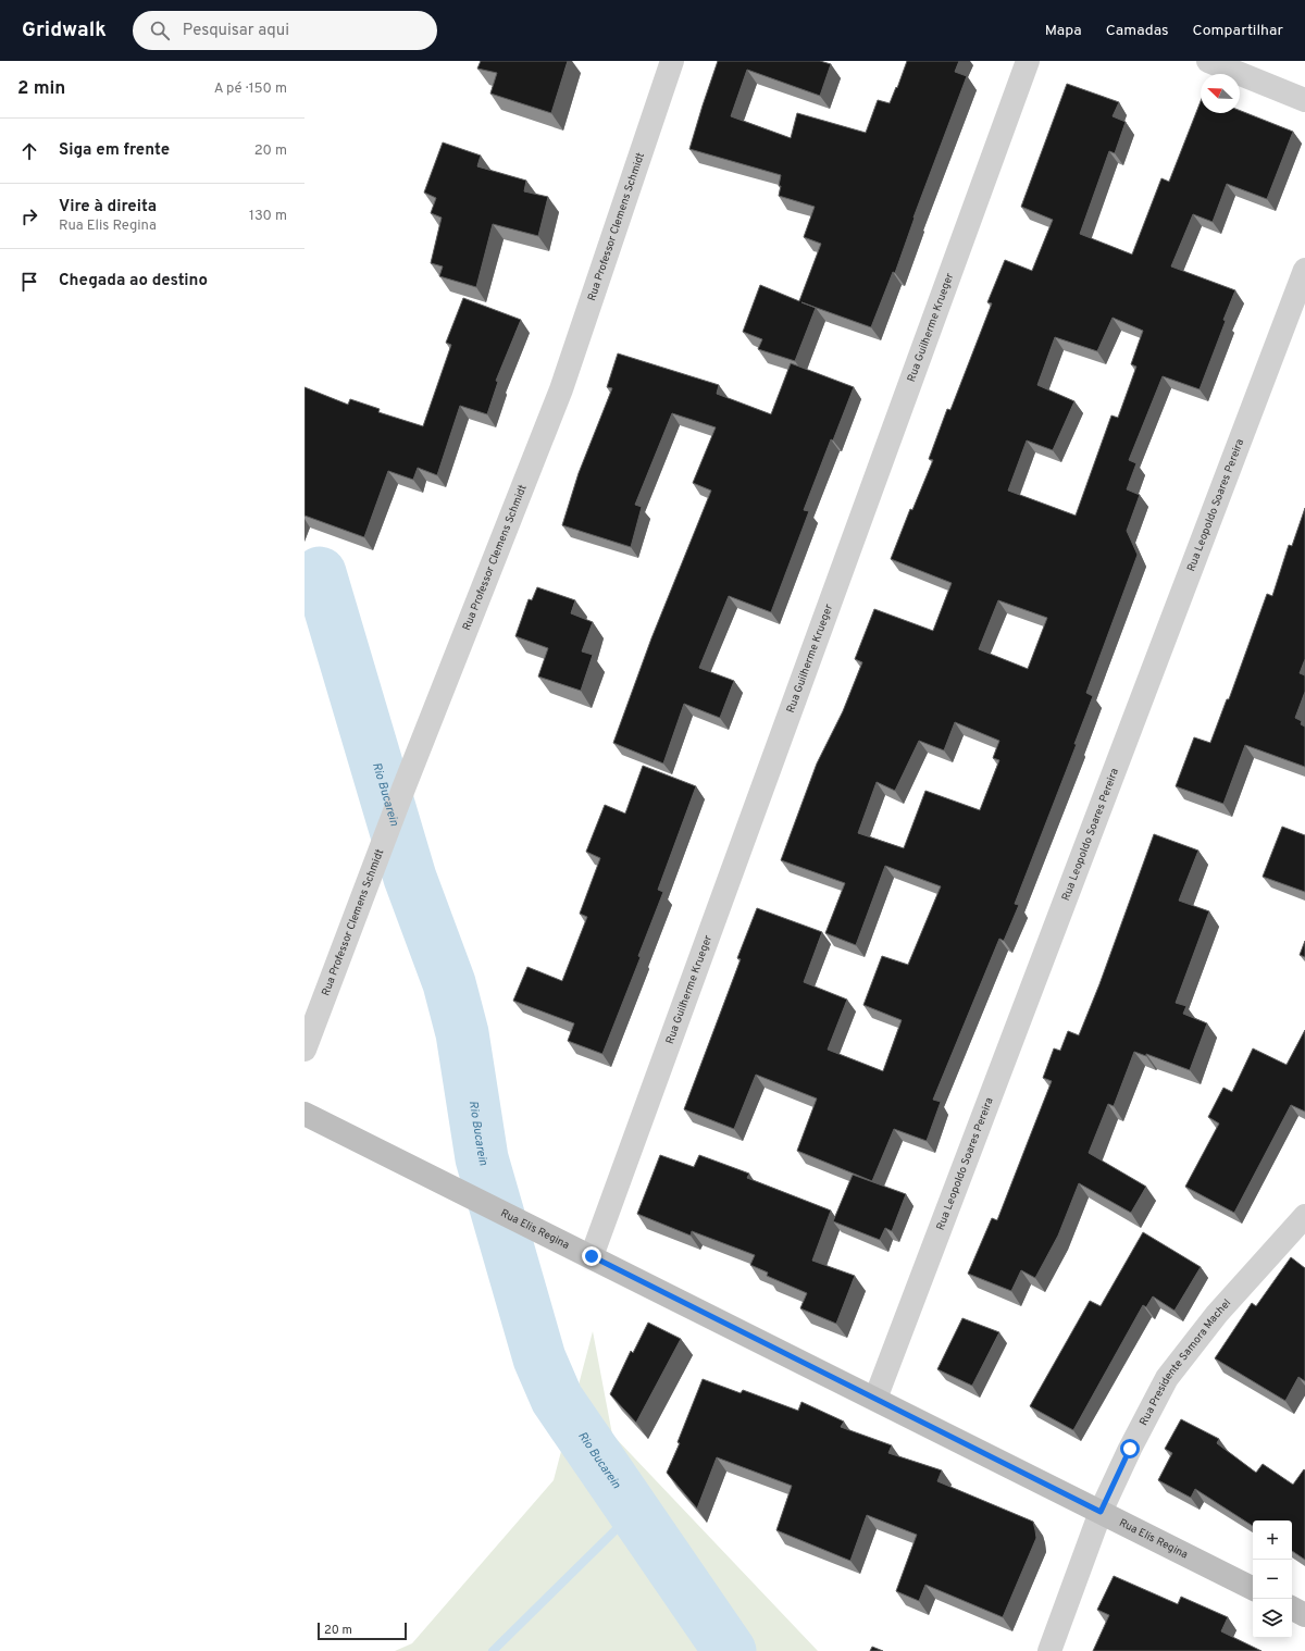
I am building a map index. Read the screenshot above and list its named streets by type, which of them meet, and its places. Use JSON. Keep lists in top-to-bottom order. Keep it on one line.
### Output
{"streets":{"street":["Rua Professor Clemens Schmidt","Rua Guilherme Krueger","Rua Leopoldo Soares Pereira","Rua Elis Regina","Rua Presidente Samora Machel"]},"crossings":[["Rua Guilherme Krueger","Rua Elis Regina"],["Rua Leopoldo Soares Pereira","Rua Elis Regina"],["Rua Elis Regina","Rua Presidente Samora Machel"]],"water":["Rio Bucarein"],"scale_bar":"20 m","north":"top left","page":{"header":"Gridwalk","search":"Pesquisar aqui","nav":["Mapa","Camadas","Compartilhar"],"heading":["2 min","A pé · 150 m"],"list":[["Siga em frente","20 m"],["Vire à direita","Rua Elis Regina","130 m"],"Chegada ao destino"],"map_buttons":["+","−"],"scale":"20 m"}}
